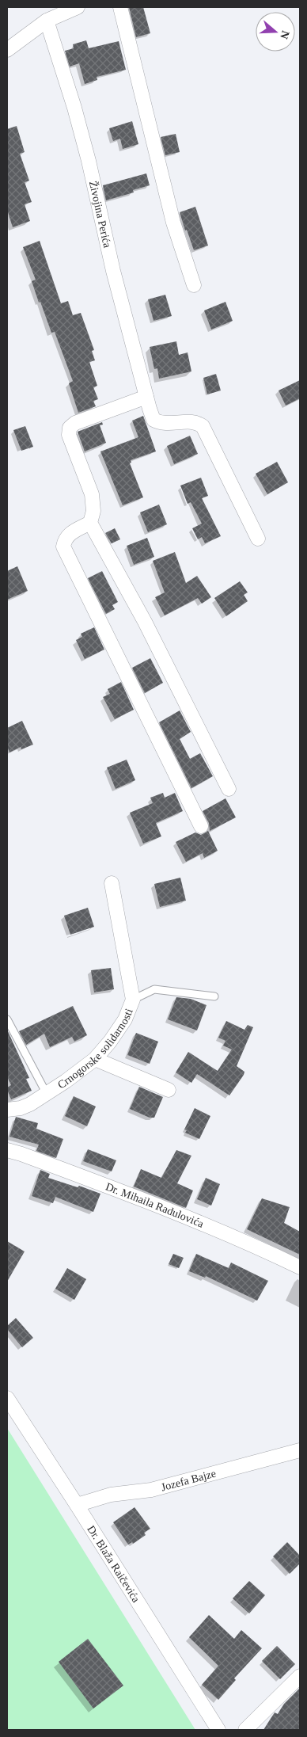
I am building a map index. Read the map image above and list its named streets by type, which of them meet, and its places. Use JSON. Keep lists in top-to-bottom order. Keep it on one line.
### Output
{"streets":{"street":["Živojina Perića","Crnogorske solidarnosti","Dr. Mihaila Radulovića","Jozefa Bajze","Dr. Blaža Raičevića"]},"crossings":[["Jozefa Bajze","Dr. Blaža Raičevića"]],"north":"right"}
